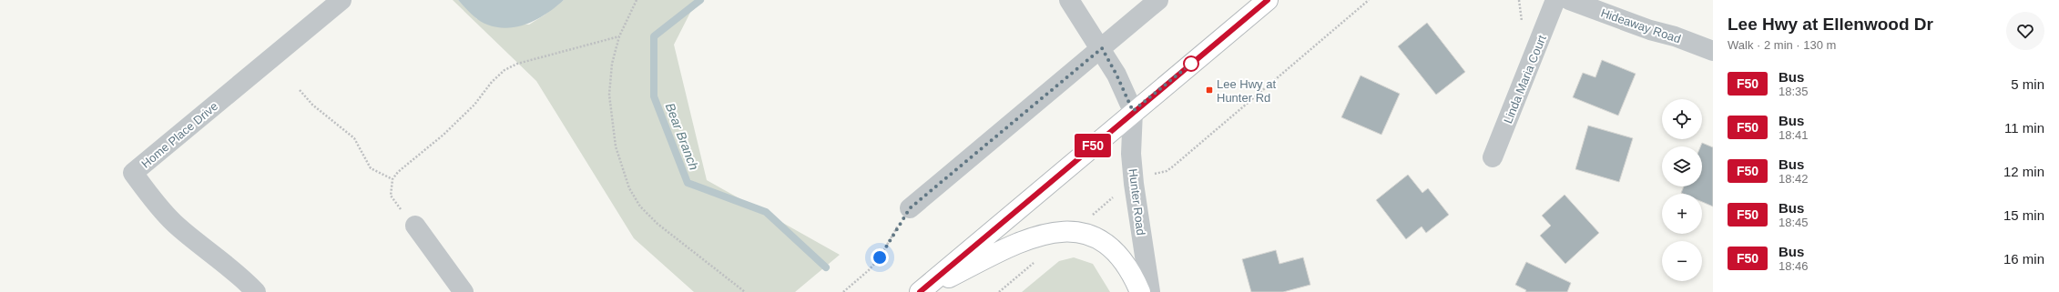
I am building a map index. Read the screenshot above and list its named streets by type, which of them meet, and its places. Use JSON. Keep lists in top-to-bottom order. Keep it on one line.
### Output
{"streets":{"street":["Hideaway Road","Linda Maria Court","Home Place Drive","Hunter Road"]},"water":["Bear Branch"],"places":{"transit":["Lee Hwy at Hunter Rd"]},"lines":["bus line F50"],"page":{"on_map":"F50","heading":["Lee Hwy at Ellenwood Dr","Walk · 2 min · 130 m"],"list":[{"mark":"F50","name":"Bus","note":"18:35","value":"5 min"},{"mark":"F50","name":"Bus","note":"18:41","value":"11 min"},{"mark":"F50","name":"Bus","note":"18:42","value":"12 min"},{"mark":"F50","name":"Bus","note":"18:45","value":"15 min"},{"mark":"F50","name":"Bus","note":"18:46","value":"16 min"}],"map_buttons":["+","−"]}}
